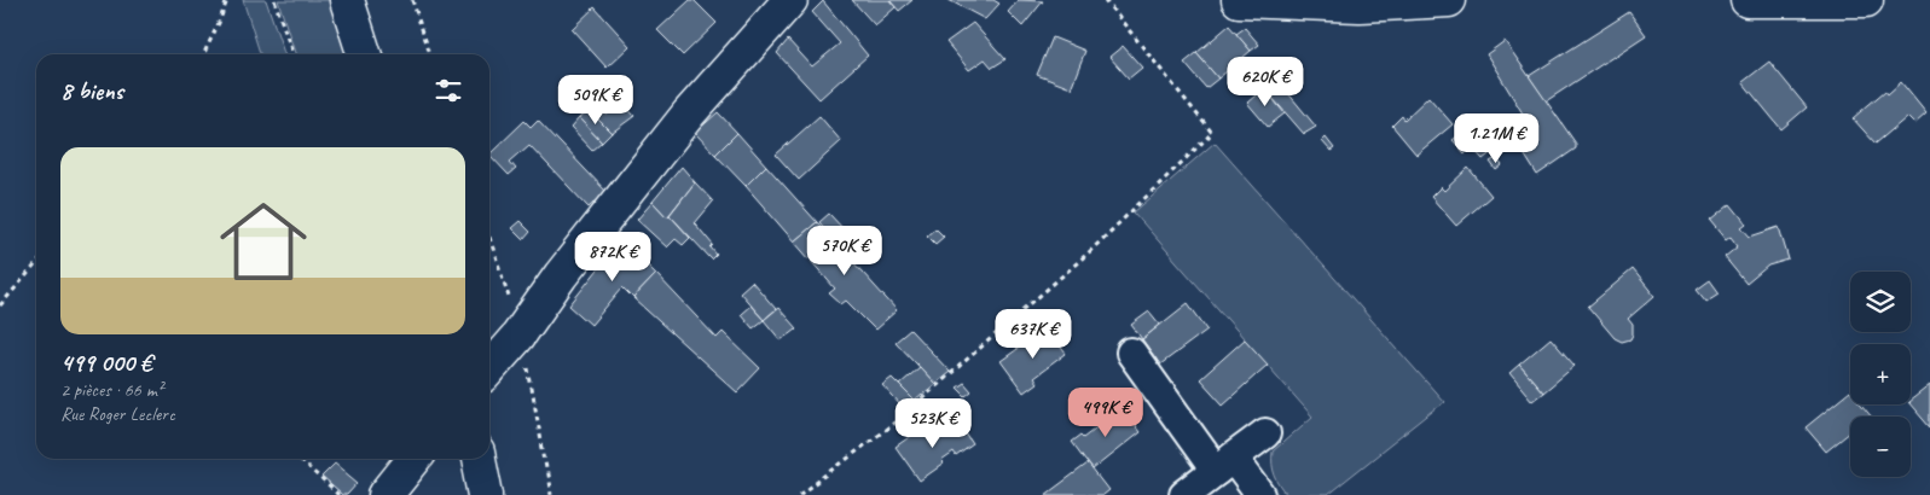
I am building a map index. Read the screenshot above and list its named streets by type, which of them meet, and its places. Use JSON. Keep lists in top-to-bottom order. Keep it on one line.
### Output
{"page":{"heading":"8 biens","price":["620K €","509K €","1.21M €","570K €","872K €","637K €","499K €","523K €"],"list":[{"name":"499 000 €","note":"2 pièces · 66 m² · Rue Roger Leclerc"}],"map_buttons":["+","−"]}}
